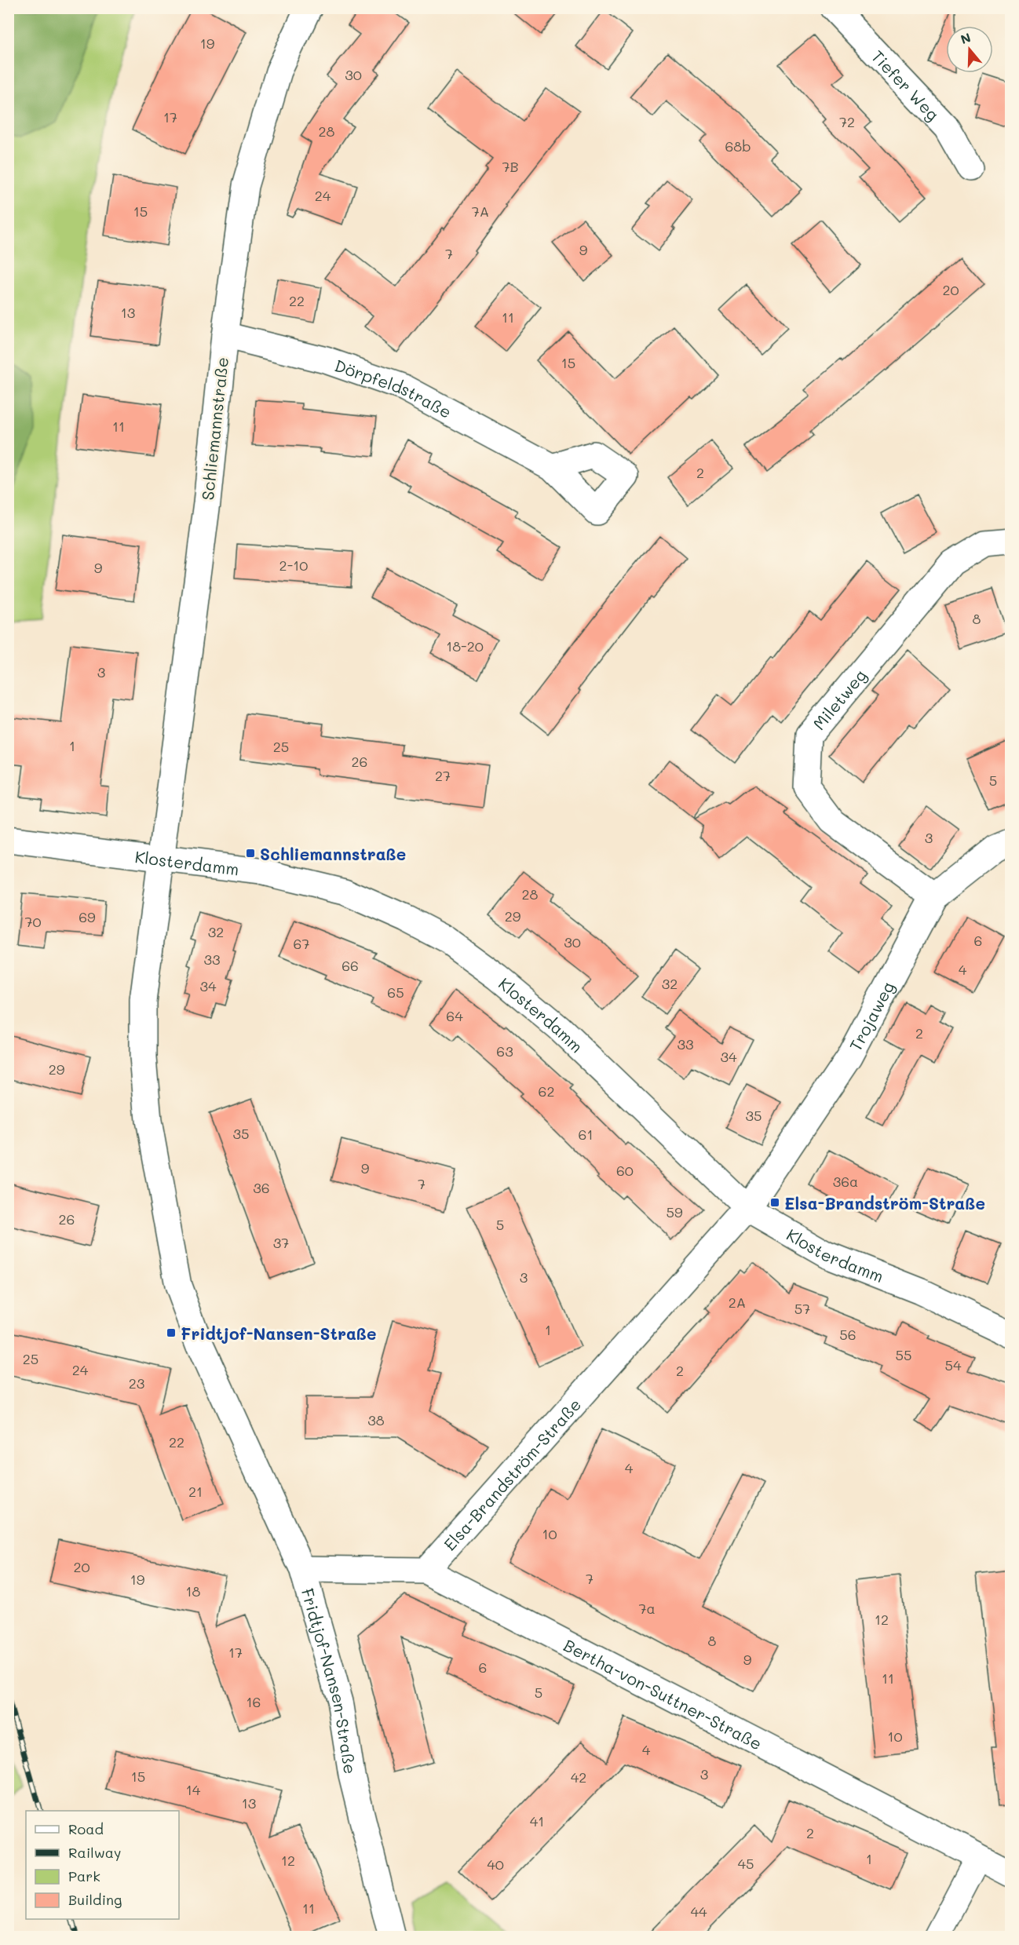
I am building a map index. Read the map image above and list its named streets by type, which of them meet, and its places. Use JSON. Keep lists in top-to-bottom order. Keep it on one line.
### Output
{"streets":{"street":["Tiefer Weg","Dörpfeldstraße","Schliemannstraße","Miletweg","Klosterdamm","Trojaweg","Elsa-Brandström-Straße","Fridtjof-Nansen-Straße","Bertha-von-Suttner-Straße"]},"crossings":[["Dörpfeldstraße","Schliemannstraße"],["Schliemannstraße","Klosterdamm"],["Schliemannstraße","Fridtjof-Nansen-Straße"],["Miletweg","Trojaweg"],["Klosterdamm","Trojaweg"],["Klosterdamm","Elsa-Brandström-Straße"],["Klosterdamm","Fridtjof-Nansen-Straße"],["Trojaweg","Elsa-Brandström-Straße"],["Elsa-Brandström-Straße","Bertha-von-Suttner-Straße"],["Fridtjof-Nansen-Straße","Bertha-von-Suttner-Straße"]],"places":{"transit":["Schliemannstraße","Elsa-Brandström-Straße","Fridtjof-Nansen-Straße"]},"house_numbers":["19","30","17","72","28","68b","7B","24","15","7A","9","7","20","22","13","11","15","11","2","2-10","9","8","18-20","3","1","25","26","27","5","3","28","29","69","70","32","6","30","67","33","66","4","32","34","65","64","2","33","63","34","29","62","35","35","61","9","60","36a","7","36","59","26","5","37","3","2A","57","1","56","55","25","54","24","2","23","38","22","4","21","10","20","7","19","18","7a","12","8","17","9","6","11","5","16","10","4","3","15","42","14","13","41","2","1","12","45","40","11","44"],"legend":["Road","Railway","Park","Building"],"north":"top"}
